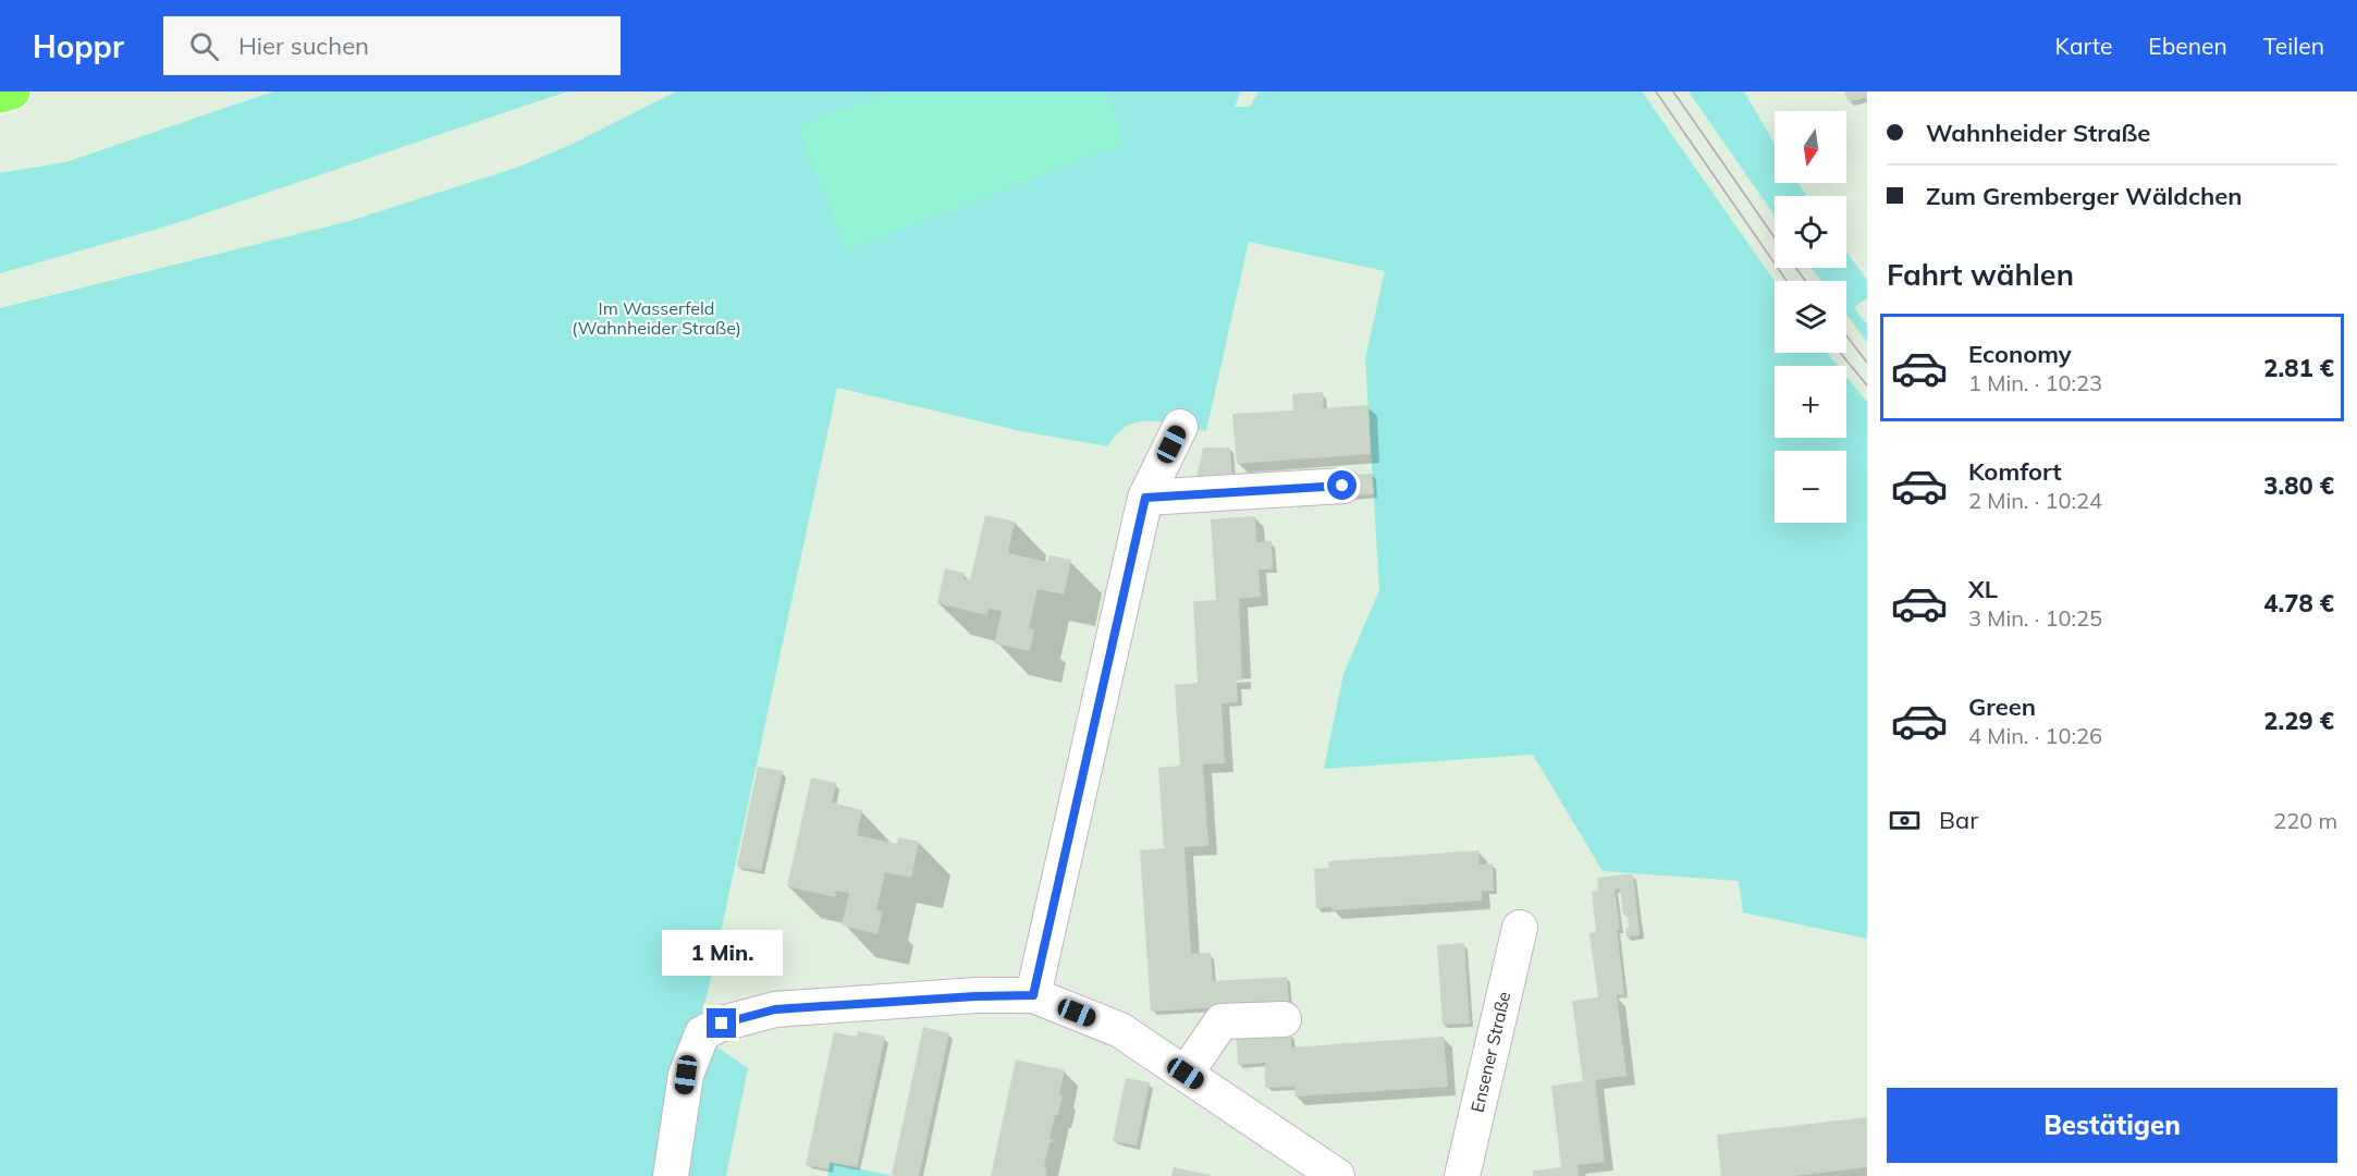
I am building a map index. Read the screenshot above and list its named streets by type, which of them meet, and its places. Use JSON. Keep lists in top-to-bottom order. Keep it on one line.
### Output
{"streets":{"street":["Ensener Straße"]},"parks":["Im Wasserfeld (Wahnheider Straße)"],"north":"bottom","page":{"header":"Hoppr","search":"Hier suchen","nav":["Karte","Ebenen","Teilen"],"banner":["Wahnheider Straße","Zum Gremberger Wäldchen"],"map_buttons":["+","−"],"heading":"Fahrt wählen","list":[{"name":"Economy","note":"1 Min. · 10:23","value":"2.81 €"},{"name":"Komfort","note":"2 Min. · 10:24","value":"3.80 €"},{"name":"XL","note":"3 Min. · 10:25","value":"4.78 €"},{"name":"Green","note":"4 Min. · 10:26","value":"2.29 €"}],"pay":["Bar","220 m"],"bubble":"1 Min.","buttons":"Bestätigen"}}
